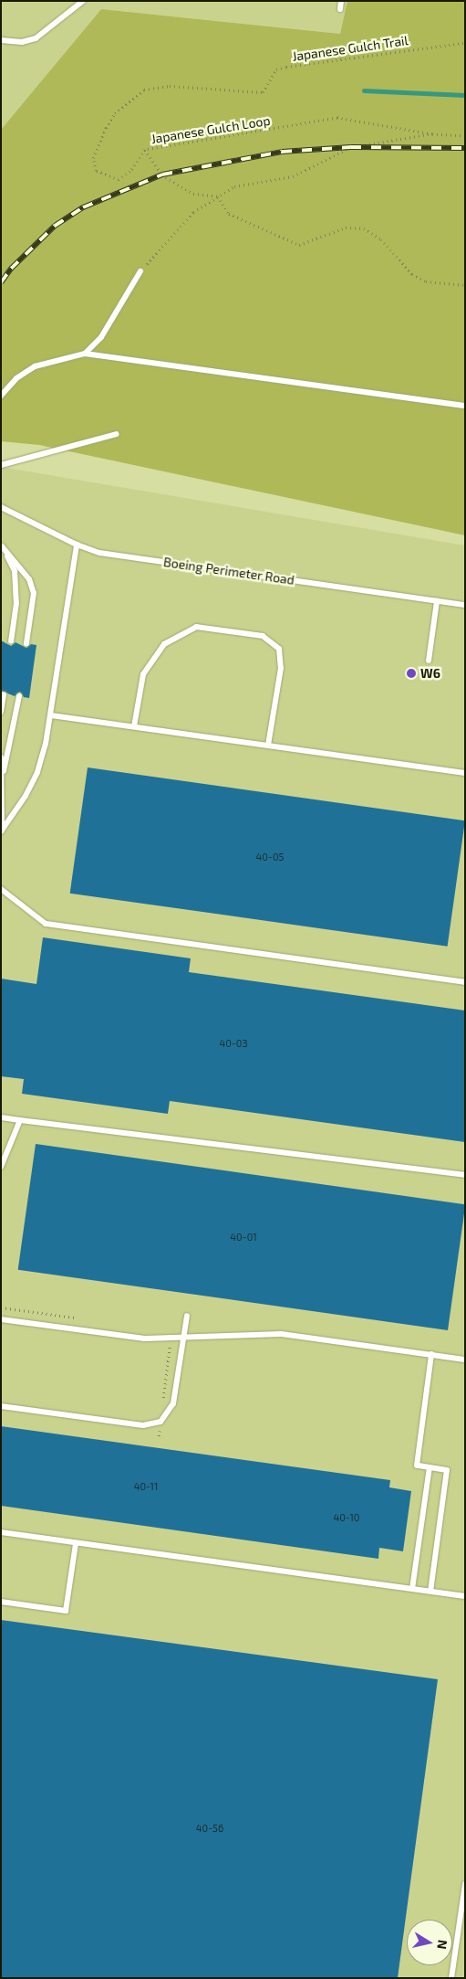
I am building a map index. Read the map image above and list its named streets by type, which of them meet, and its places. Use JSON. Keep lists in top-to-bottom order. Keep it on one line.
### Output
{"streets":{"lane":["Boeing Perimeter Road"],"path":["Japanese Gulch Trail","Japanese Gulch Loop"]},"crossings":[["Japanese Gulch Trail","Japanese Gulch Loop"]],"places":["W6"],"house_numbers":["40-05","40-03","40-01","40-11","40-10","40-56"],"north":"right"}
